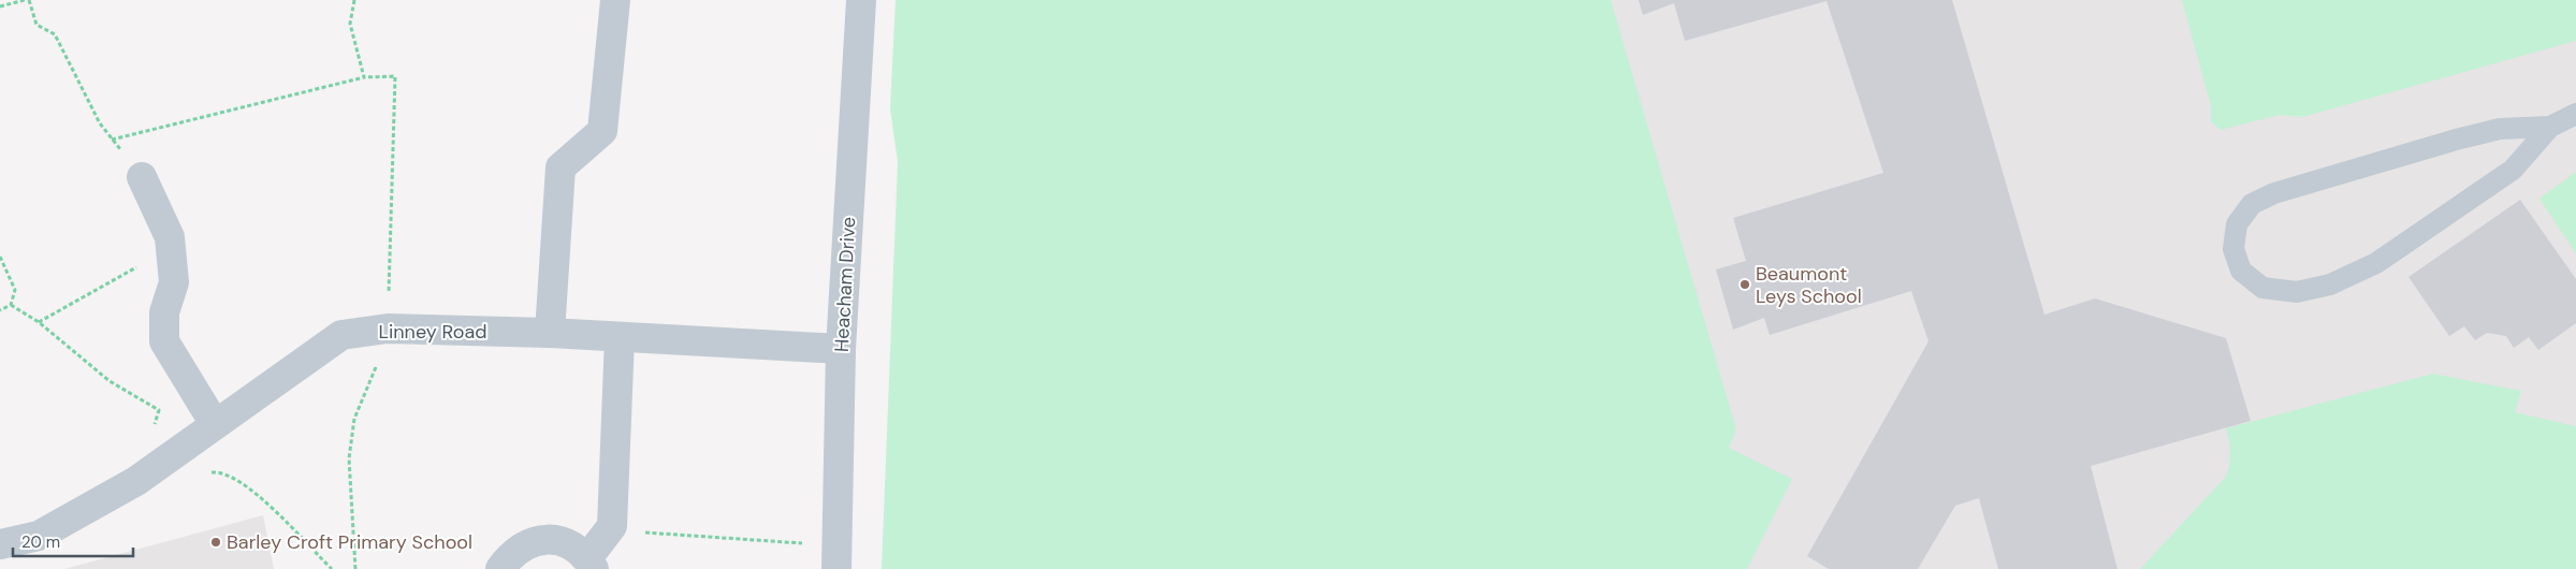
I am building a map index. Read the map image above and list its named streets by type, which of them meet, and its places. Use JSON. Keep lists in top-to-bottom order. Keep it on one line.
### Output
{"streets":{"street":["Heacham Drive","Linney Road"]},"crossings":[["Heacham Drive","Linney Road"]],"places":["Beaumont Leys School","Barley Croft Primary School"],"scale_bar":"20 m"}
